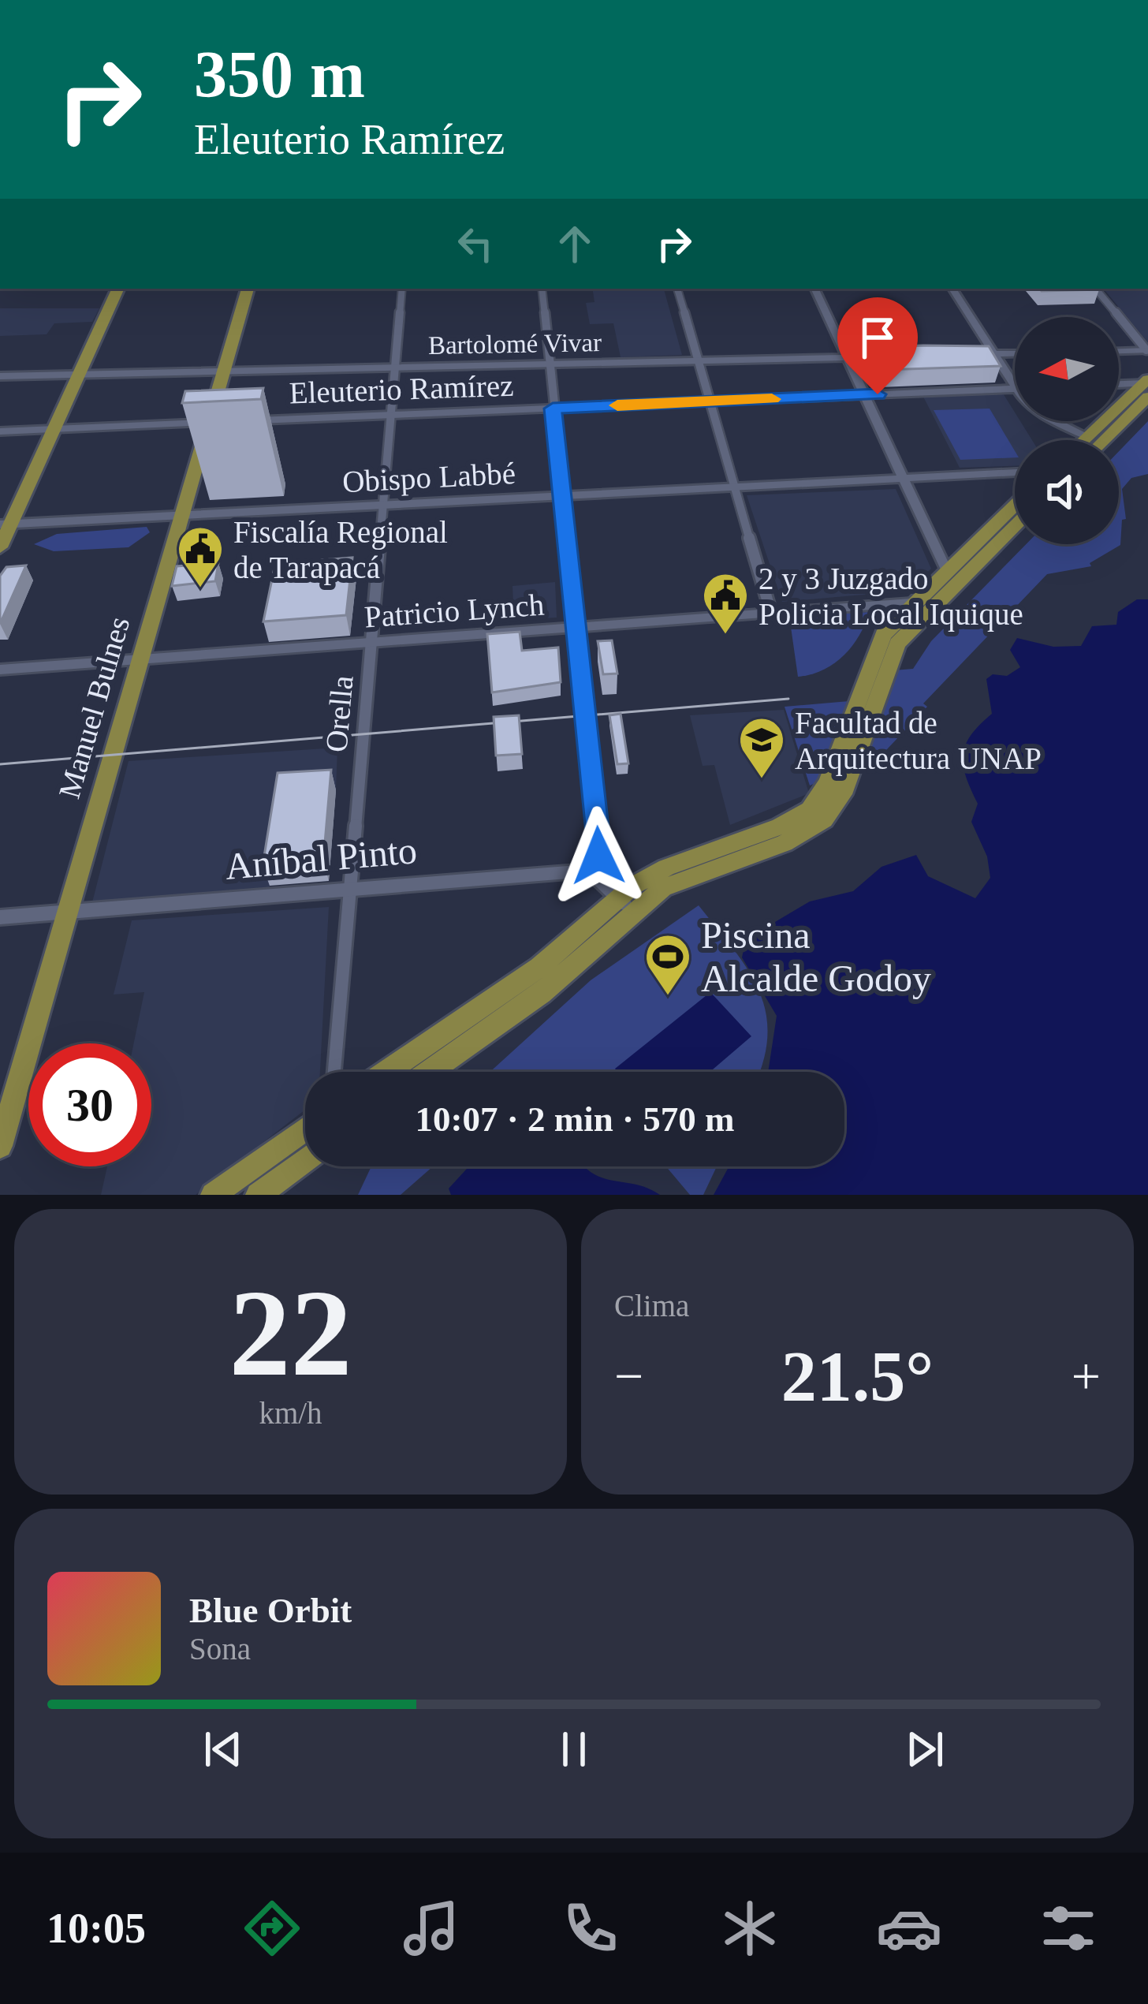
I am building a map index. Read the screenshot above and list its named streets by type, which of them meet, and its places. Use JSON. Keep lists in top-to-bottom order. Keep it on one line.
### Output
{"streets":{"main road":["Manuel Bulnes"],"street":["Bartolomé Vivar","Eleuterio Ramírez","Obispo Labbé","Patricio Lynch","Orella","Aníbal Pinto"]},"crossings":[["Bartolomé Vivar","Manuel Bulnes"],["Bartolomé Vivar","Orella"],["Eleuterio Ramírez","Orella"],["Obispo Labbé","Manuel Bulnes"],["Obispo Labbé","Orella"],["Patricio Lynch","Manuel Bulnes"],["Patricio Lynch","Orella"],["Manuel Bulnes","Aníbal Pinto"],["Orella","Aníbal Pinto"]],"places":{"public building":["Fiscalía Regional de Tarapacá","2 y 3 Juzgado Policia Local Iquique"],"school or university":["Facultad de Arquitectura UNAP"],"sports":["Piscina Alcalde Godoy"]},"north":"left","page":{"turn":["350 m","Eleuterio Ramírez"],"limit":"30","trip":"10:07 · 2 min · 570 m","tile":[["22","km/h"],"Clima"],"heat":["−","21.5°","+"],"song":["Blue Orbit","Sona"],"tabs":"10:05"}}
